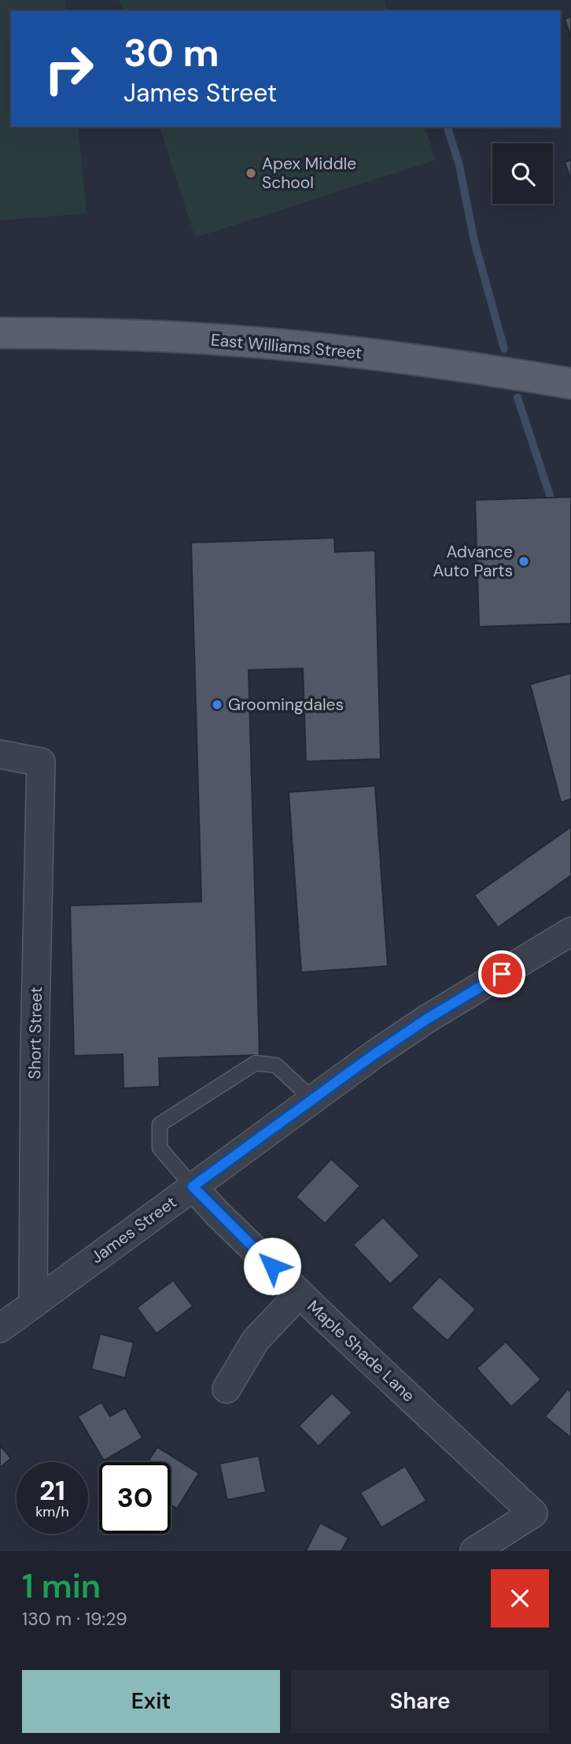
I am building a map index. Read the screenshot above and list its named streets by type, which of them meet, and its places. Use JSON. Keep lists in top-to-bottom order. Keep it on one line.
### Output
{"streets":{"main road":["East Williams Street"],"street":["Short Street","James Street","Maple Shade Lane"]},"crossings":[["Short Street","James Street"],["James Street","Maple Shade Lane"]],"places":["Apex Middle School","Advance Auto Parts","Groomingdales"],"page":{"turn":["30 m","James Street"],"speed":"21 km/h","limit":"30","heading":["1 min","130 m · 19:29"],"buttons":["Exit","Share"]}}
